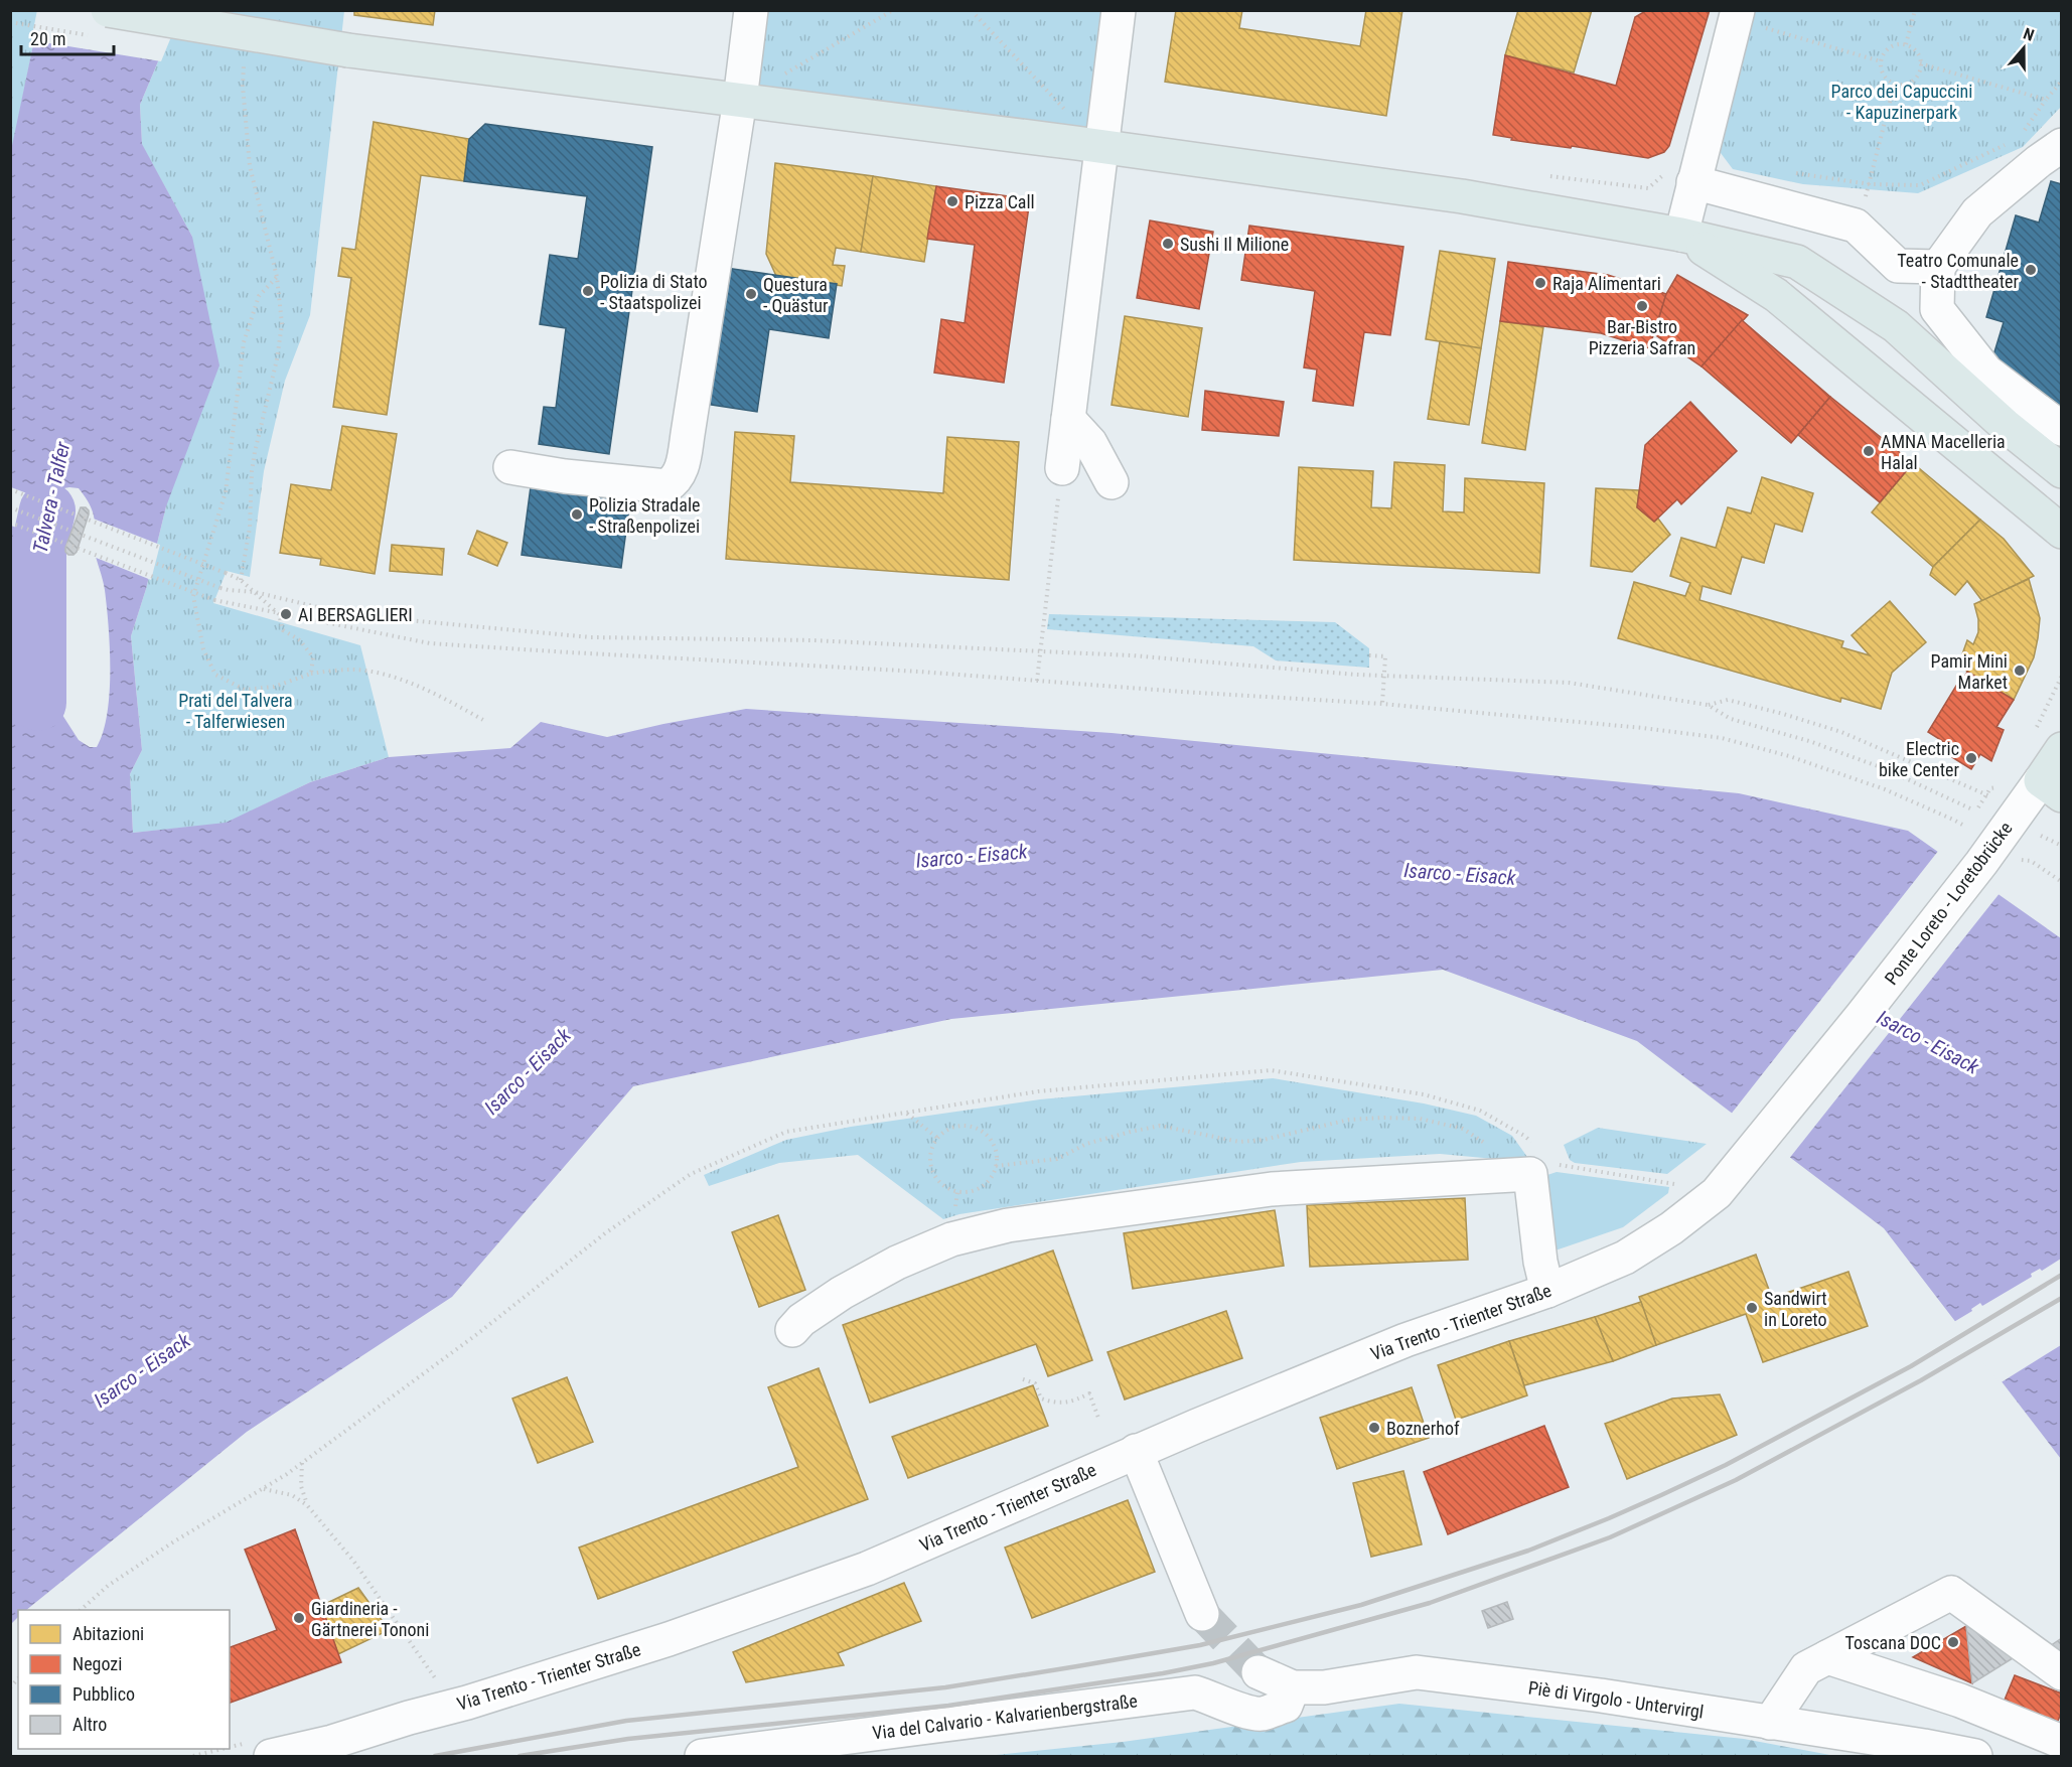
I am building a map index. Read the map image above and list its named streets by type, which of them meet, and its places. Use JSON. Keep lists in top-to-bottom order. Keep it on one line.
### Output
{"streets":{"street":["Ponte Loreto - Loretobrücke","Via Trento - Trienter Straße","Piè di Virgolo - Untervirgl","Via del Calvario - Kalvarienbergstraße"]},"crossings":[["Ponte Loreto - Loretobrücke","Via Trento - Trienter Straße"],["Piè di Virgolo - Untervirgl","Via del Calvario - Kalvarienbergstraße"]],"water":["Talvera - Talfer","Isarco - Eisack"],"parks":["Parco dei Capuccini - Kapuzinerpark","Prati del Talvera - Talferwiesen"],"places":["Pizza Call","Sushi Il Milione","Teatro Comunale - Stadttheater","Raja Alimentari","Polizia di Stato - Staatspolizei","Questura - Quästur","Bar-Bistro Pizzeria Safran","AMNA Macelleria Halal","Polizia Stradale - Straßenpolizei","AI BERSAGLIERI","Pamir Mini Market","Electric bike Center","Sandwirt in Loreto","Boznerhof","Giardineria - Gärtnerei Tononi","Toscana DOC"],"legend":["Abitazioni","Negozi","Pubblico","Altro"],"scale_bar":"20 m","north":"top"}
